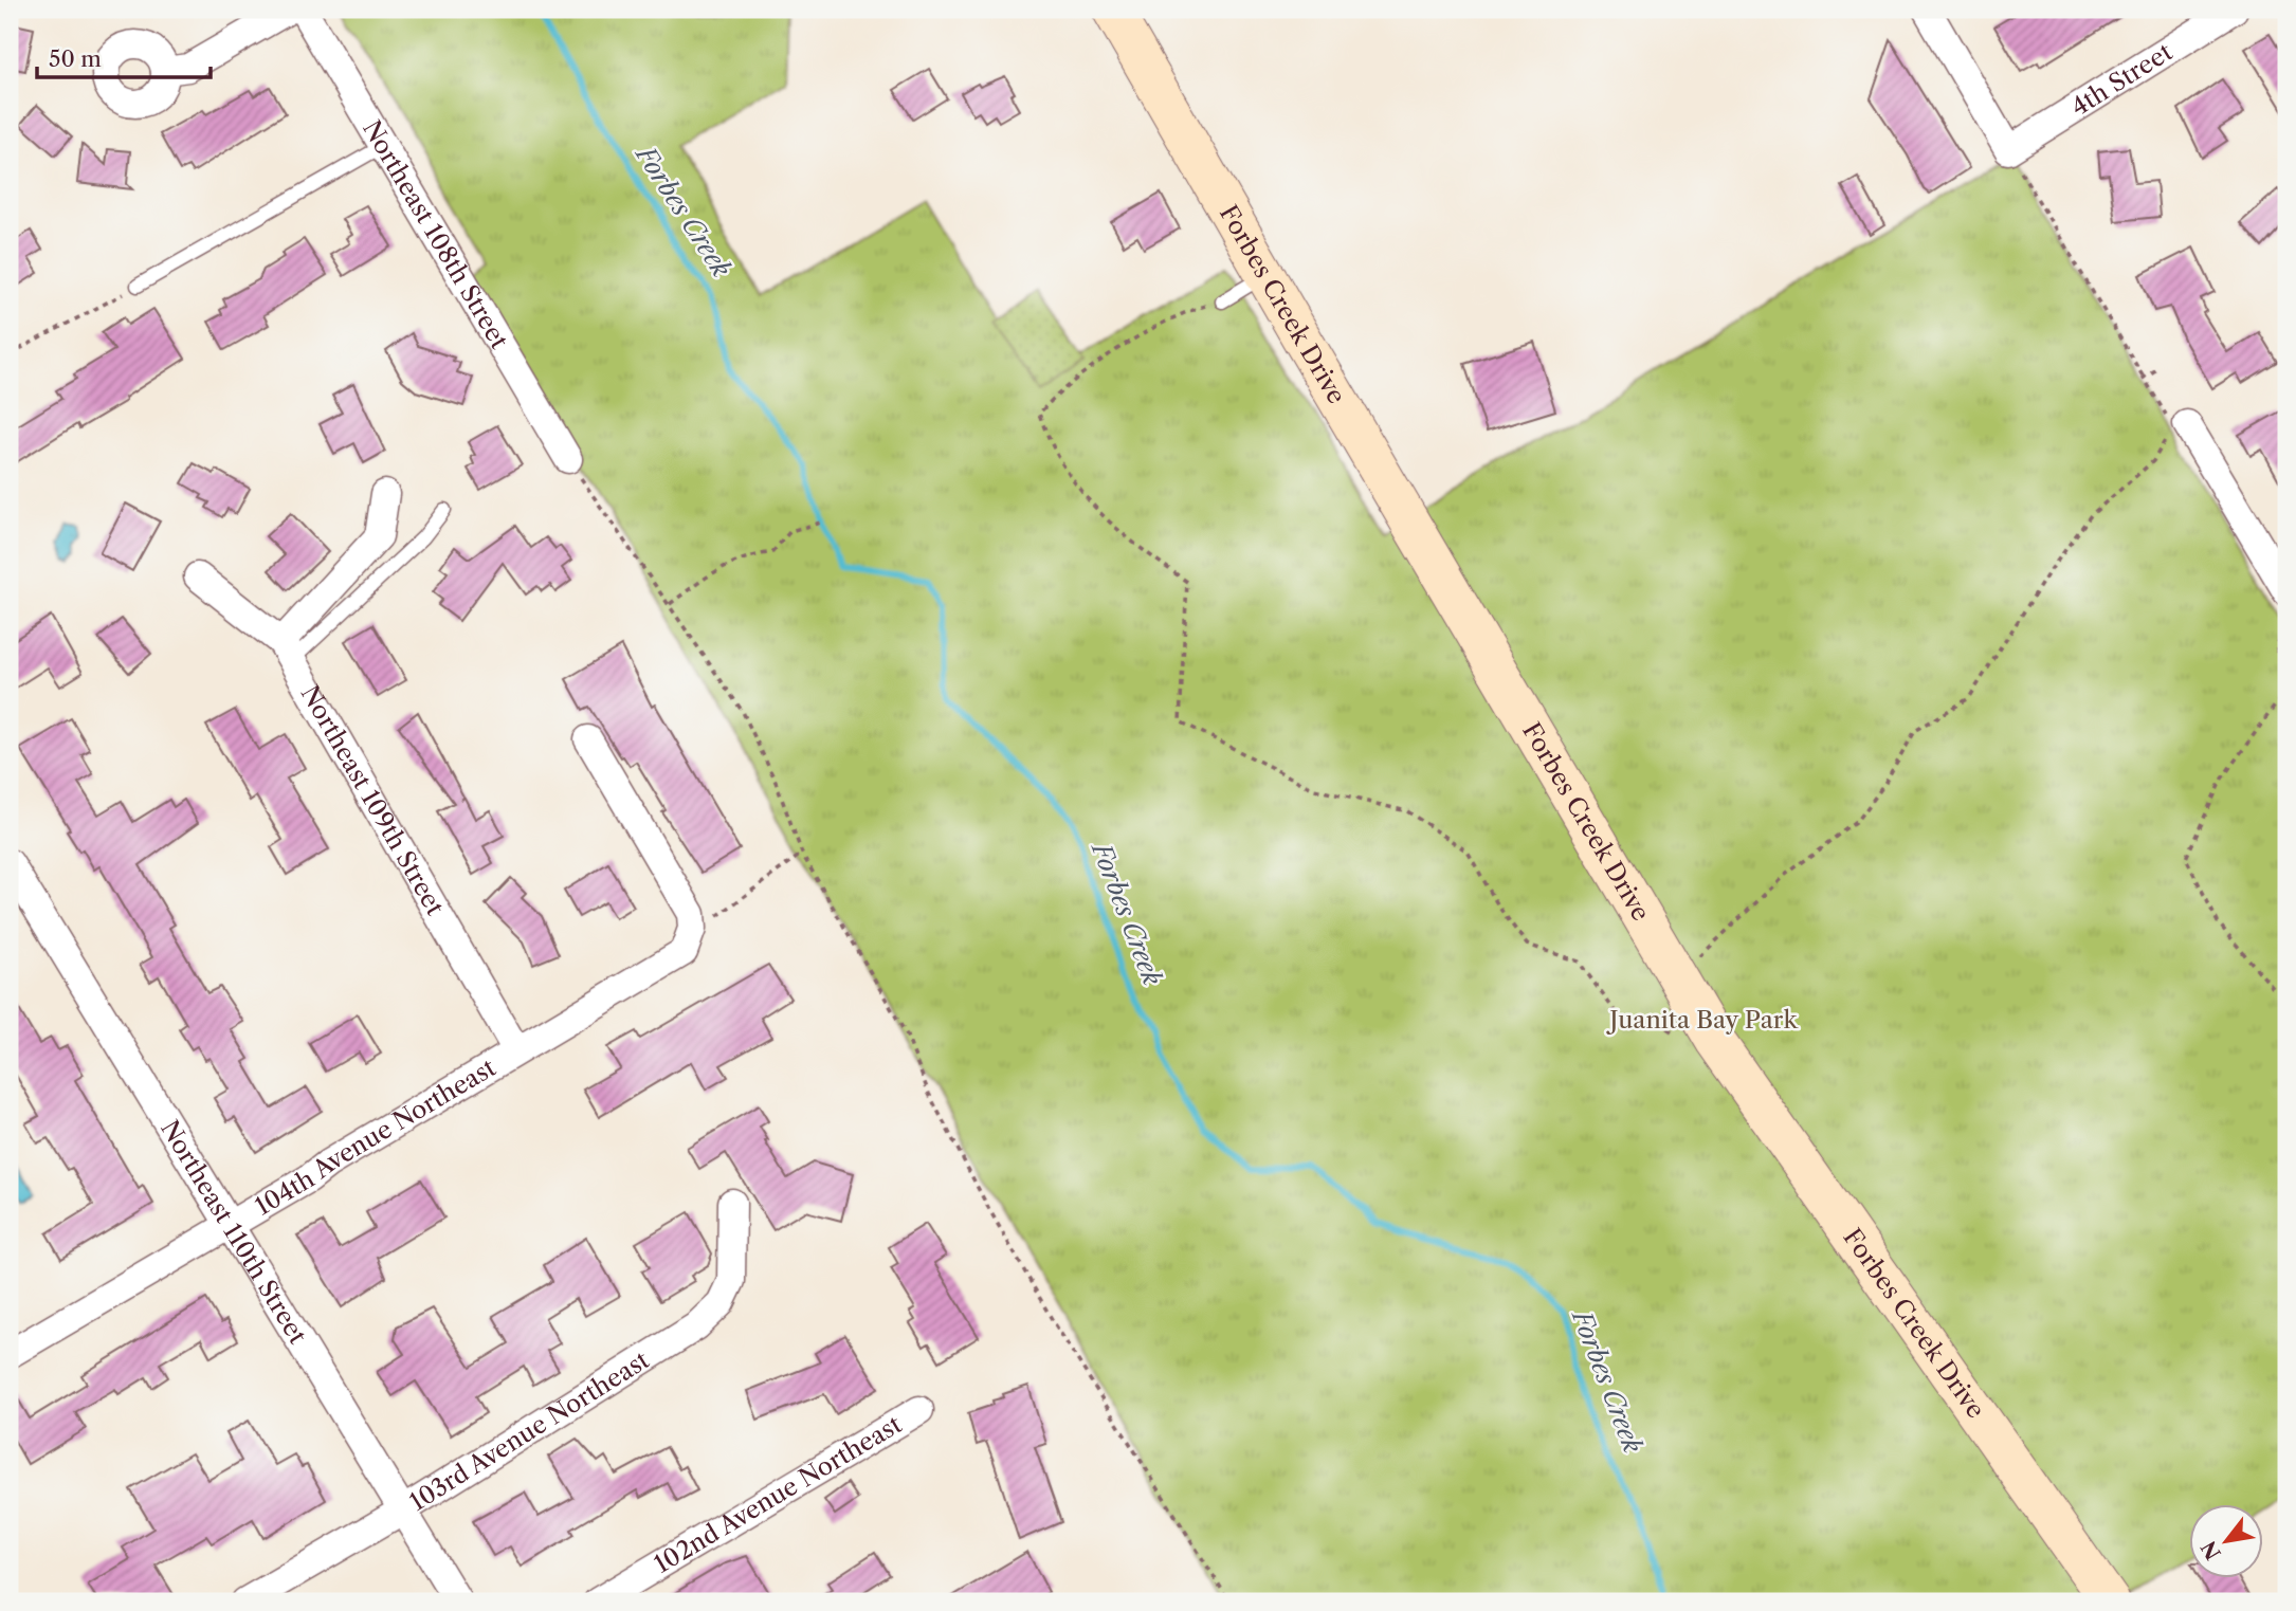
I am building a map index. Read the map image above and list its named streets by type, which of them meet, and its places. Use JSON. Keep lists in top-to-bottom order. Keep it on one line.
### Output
{"streets":{"street":["4th Street","Northeast 108th Street","Forbes Creek Drive","Northeast 109th Street","104th Avenue Northeast","Northeast 110th Street","103rd Avenue Northeast","102nd Avenue Northeast"]},"crossings":[["Northeast 109th Street","104th Avenue Northeast"],["104th Avenue Northeast","Northeast 110th Street"],["Northeast 110th Street","103rd Avenue Northeast"]],"water":["Forbes Creek"],"parks":["Juanita Bay Park"],"scale_bar":"50 m","north":"bottom left"}
